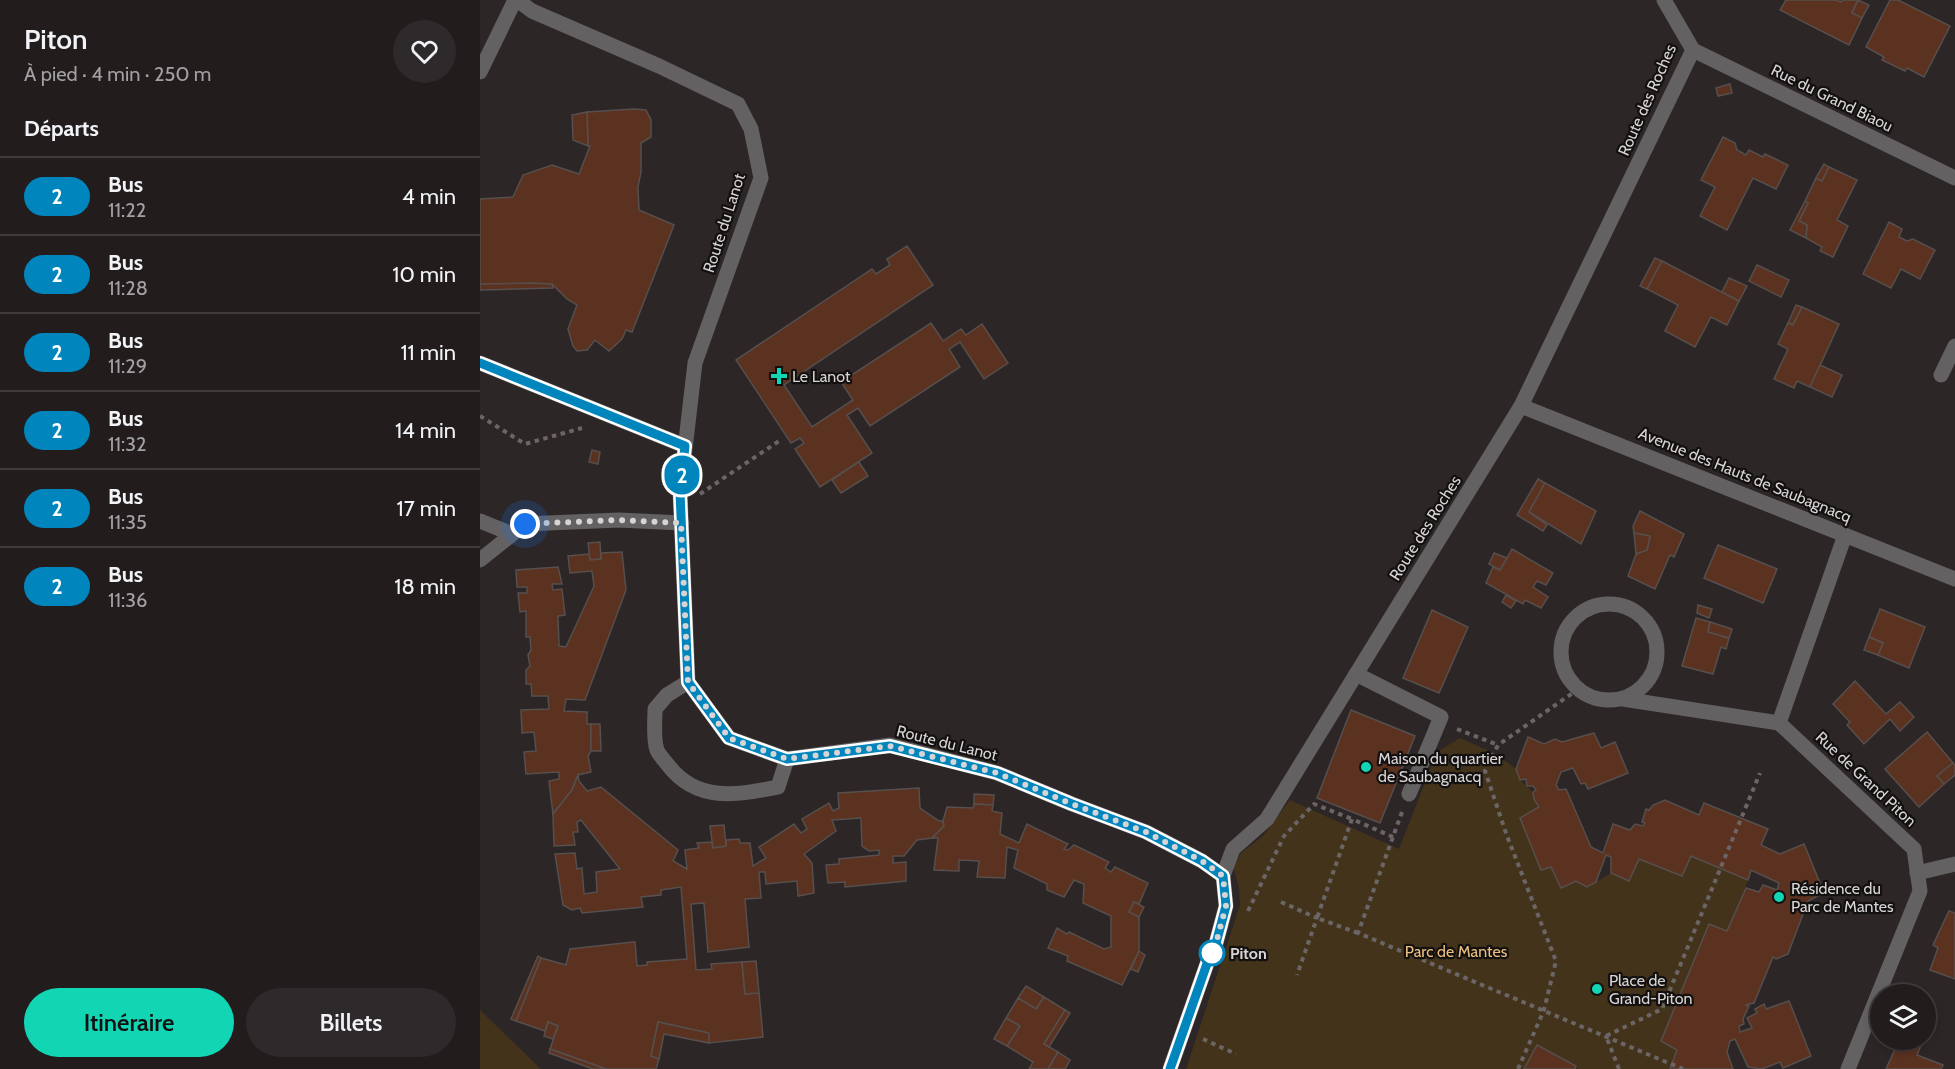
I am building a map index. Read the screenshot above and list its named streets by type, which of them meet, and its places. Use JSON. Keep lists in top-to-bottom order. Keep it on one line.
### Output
{"streets":{"street":["Rue du Grand Biaou","Route des Roches","Route du Lanot","Avenue des Hauts de Saubagnacq","Rue de Grand Piton"]},"crossings":[["Rue du Grand Biaou","Route des Roches"],["Route des Roches","Route du Lanot"],["Route des Roches","Avenue des Hauts de Saubagnacq"]],"parks":["Parc de Mantes"],"places":{"health":["Le Lanot"],"other":["Maison du quartier de Saubagnacq","Résidence du Parc de Mantes","Piton","Place de Grand-Piton"]},"lines":["bus line 2"],"page":{"heading":[["Piton","À pied · 4 min · 250 m"],"Départs"],"on_map":"2","list":[{"mark":"2","name":"Bus","note":"11:22","value":"4 min"},{"mark":"2","name":"Bus","note":"11:28","value":"10 min"},{"mark":"2","name":"Bus","note":"11:29","value":"11 min"},{"mark":"2","name":"Bus","note":"11:32","value":"14 min"},{"mark":"2","name":"Bus","note":"11:35","value":"17 min"},{"mark":"2","name":"Bus","note":"11:36","value":"18 min"}],"buttons":["Itinéraire","Billets"]}}
